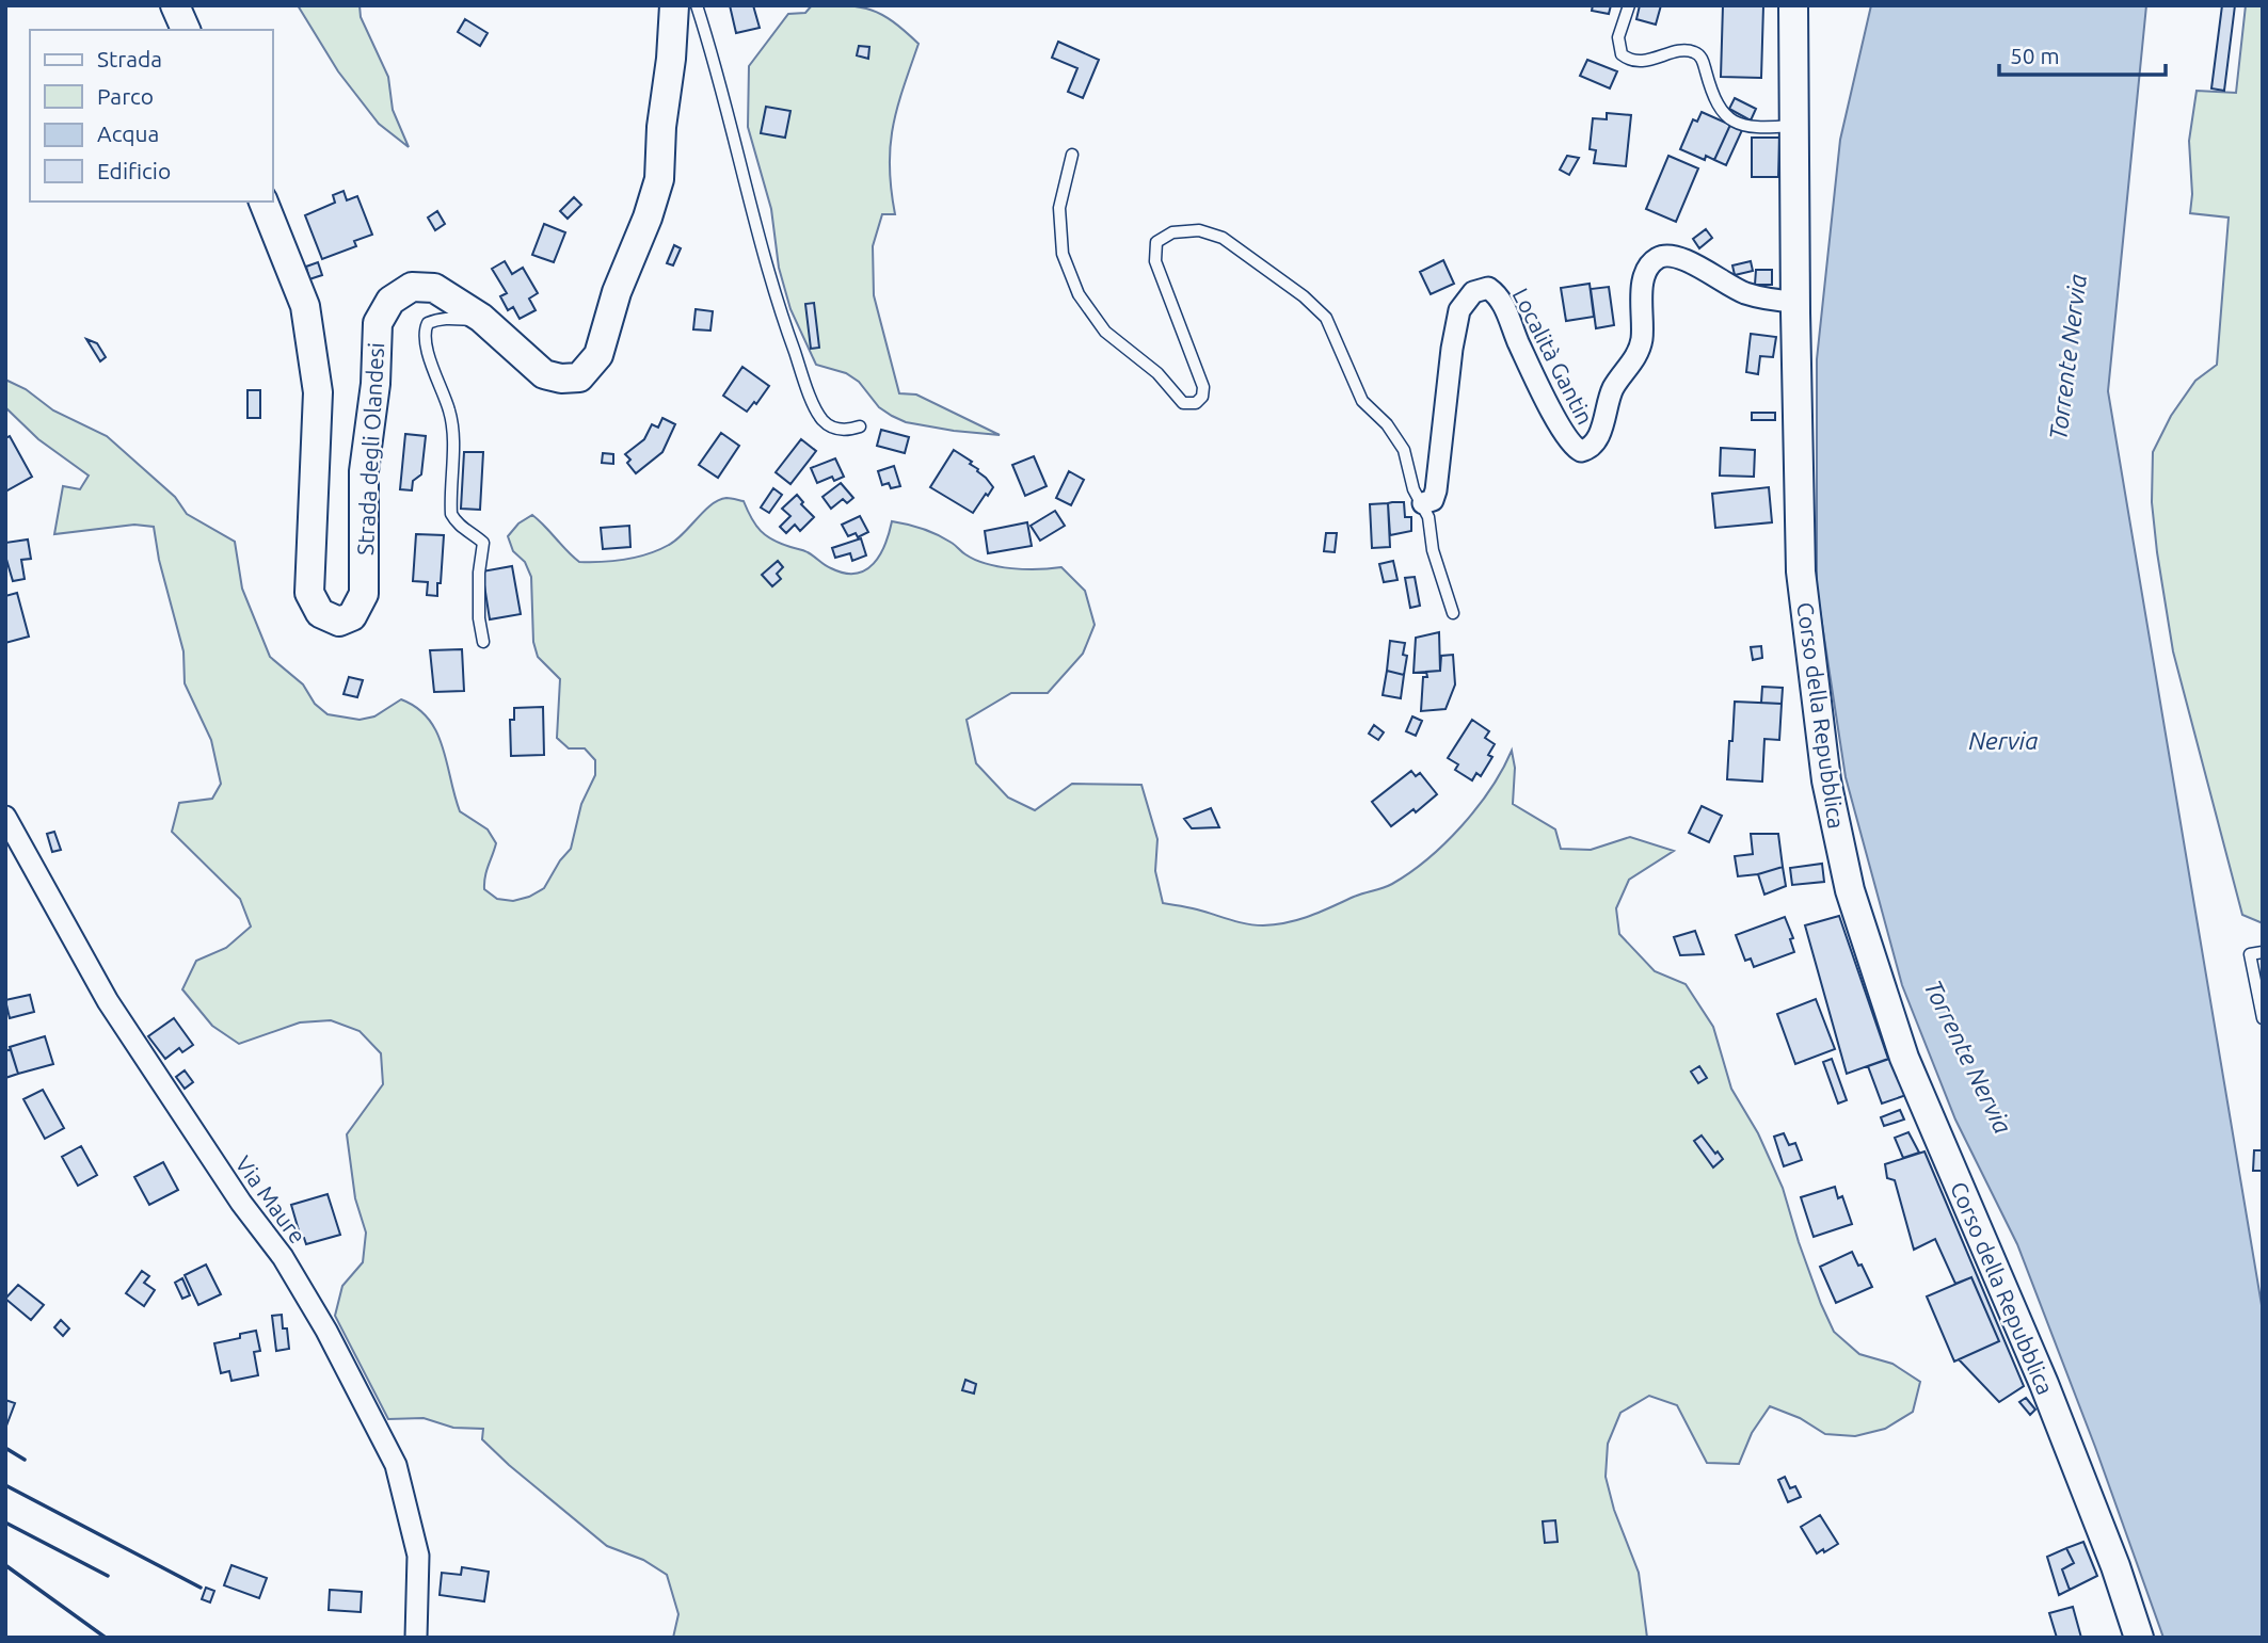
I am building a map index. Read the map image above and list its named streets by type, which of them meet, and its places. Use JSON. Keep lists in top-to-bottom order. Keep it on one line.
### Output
{"streets":{"main road":["Strada degli Olandesi","Corso della Repubblica"],"street":["Località Gantin","Via Maure"]},"crossings":[["Località Gantin","Corso della Repubblica"]],"water":["Torrente Nervia","Nervia"],"legend":["Strada","Parco","Acqua","Edificio"],"scale_bar":"50 m"}
